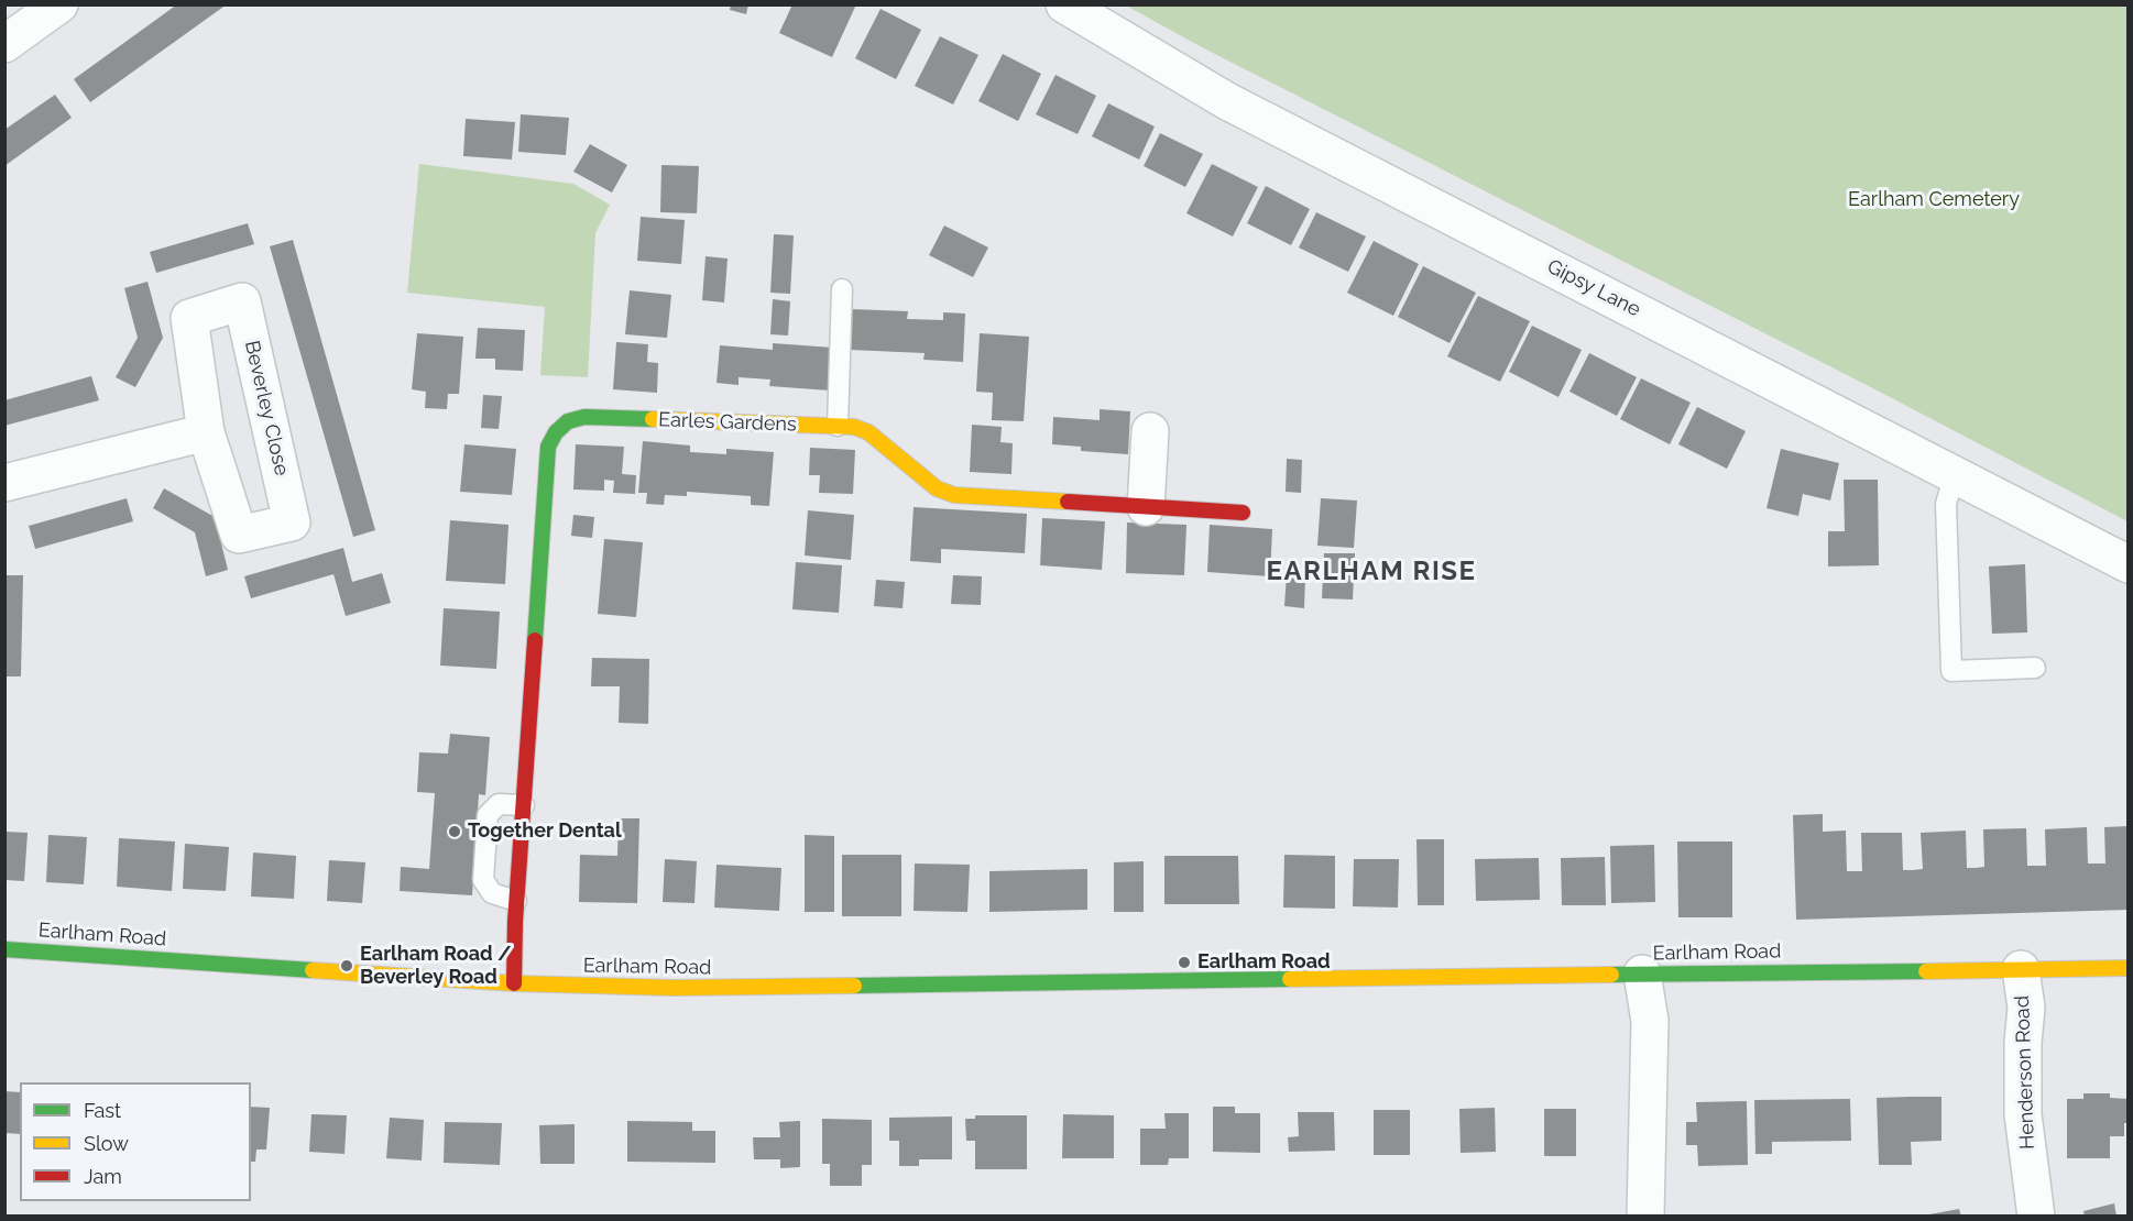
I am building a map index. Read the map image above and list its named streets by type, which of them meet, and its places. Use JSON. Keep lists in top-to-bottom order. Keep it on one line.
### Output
{"streets":{"main road":["Earles Gardens","Earlham Road"],"street":["Gipsy Lane","Beverley Close","Henderson Road"]},"crossings":[["Earlham Road","Henderson Road"]],"districts":["EARLHAM RISE"],"parks":["Earlham Cemetery"],"places":["Together Dental","Earlham Road","Earlham Road / Beverley Road"],"legend":["Fast","Slow","Jam"]}
